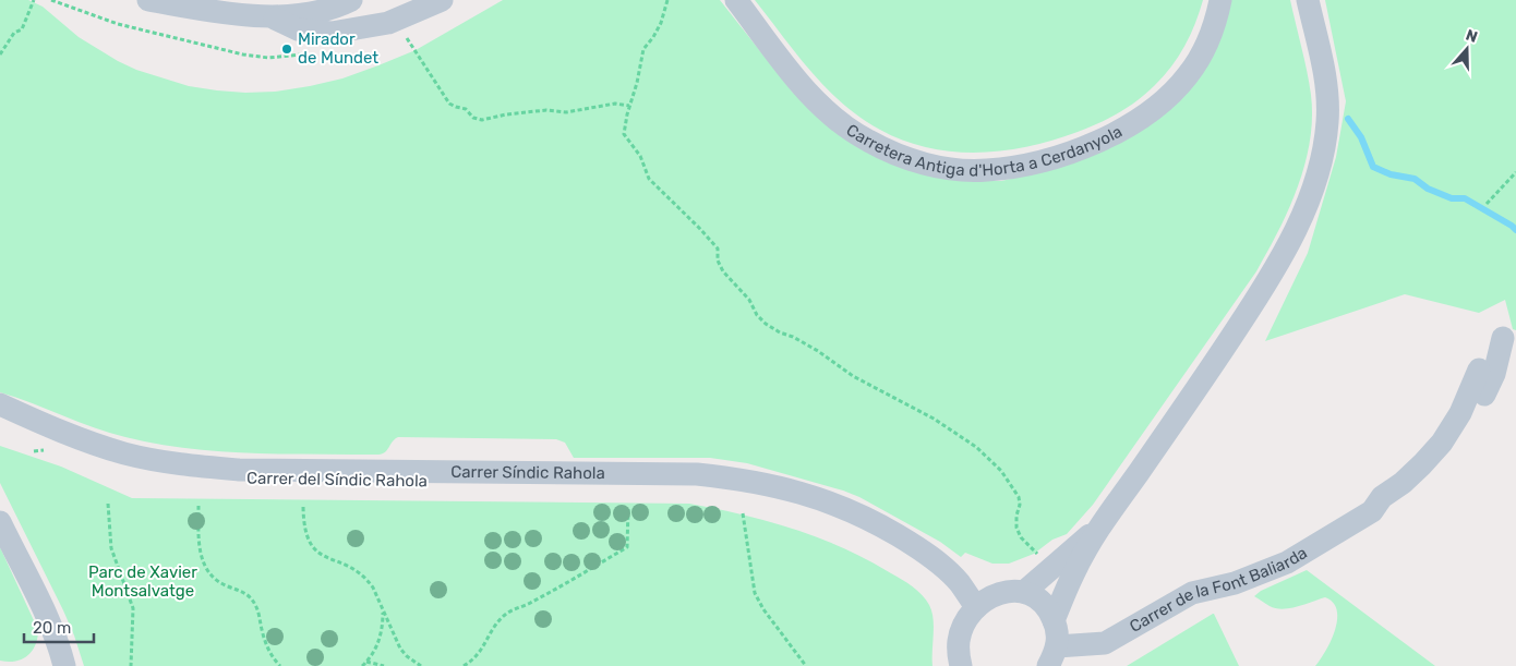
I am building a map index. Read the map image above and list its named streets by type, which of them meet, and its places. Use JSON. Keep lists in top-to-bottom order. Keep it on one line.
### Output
{"streets":{"street":["Carretera Antiga d'Horta a Cerdanyola","Carrer Síndic Rahola","Carrer de la Font Baliarda"]},"parks":["Parc de Xavier Montsalvatge"],"places":["Mirador de Mundet"],"scale_bar":"20 m","north":"top"}
